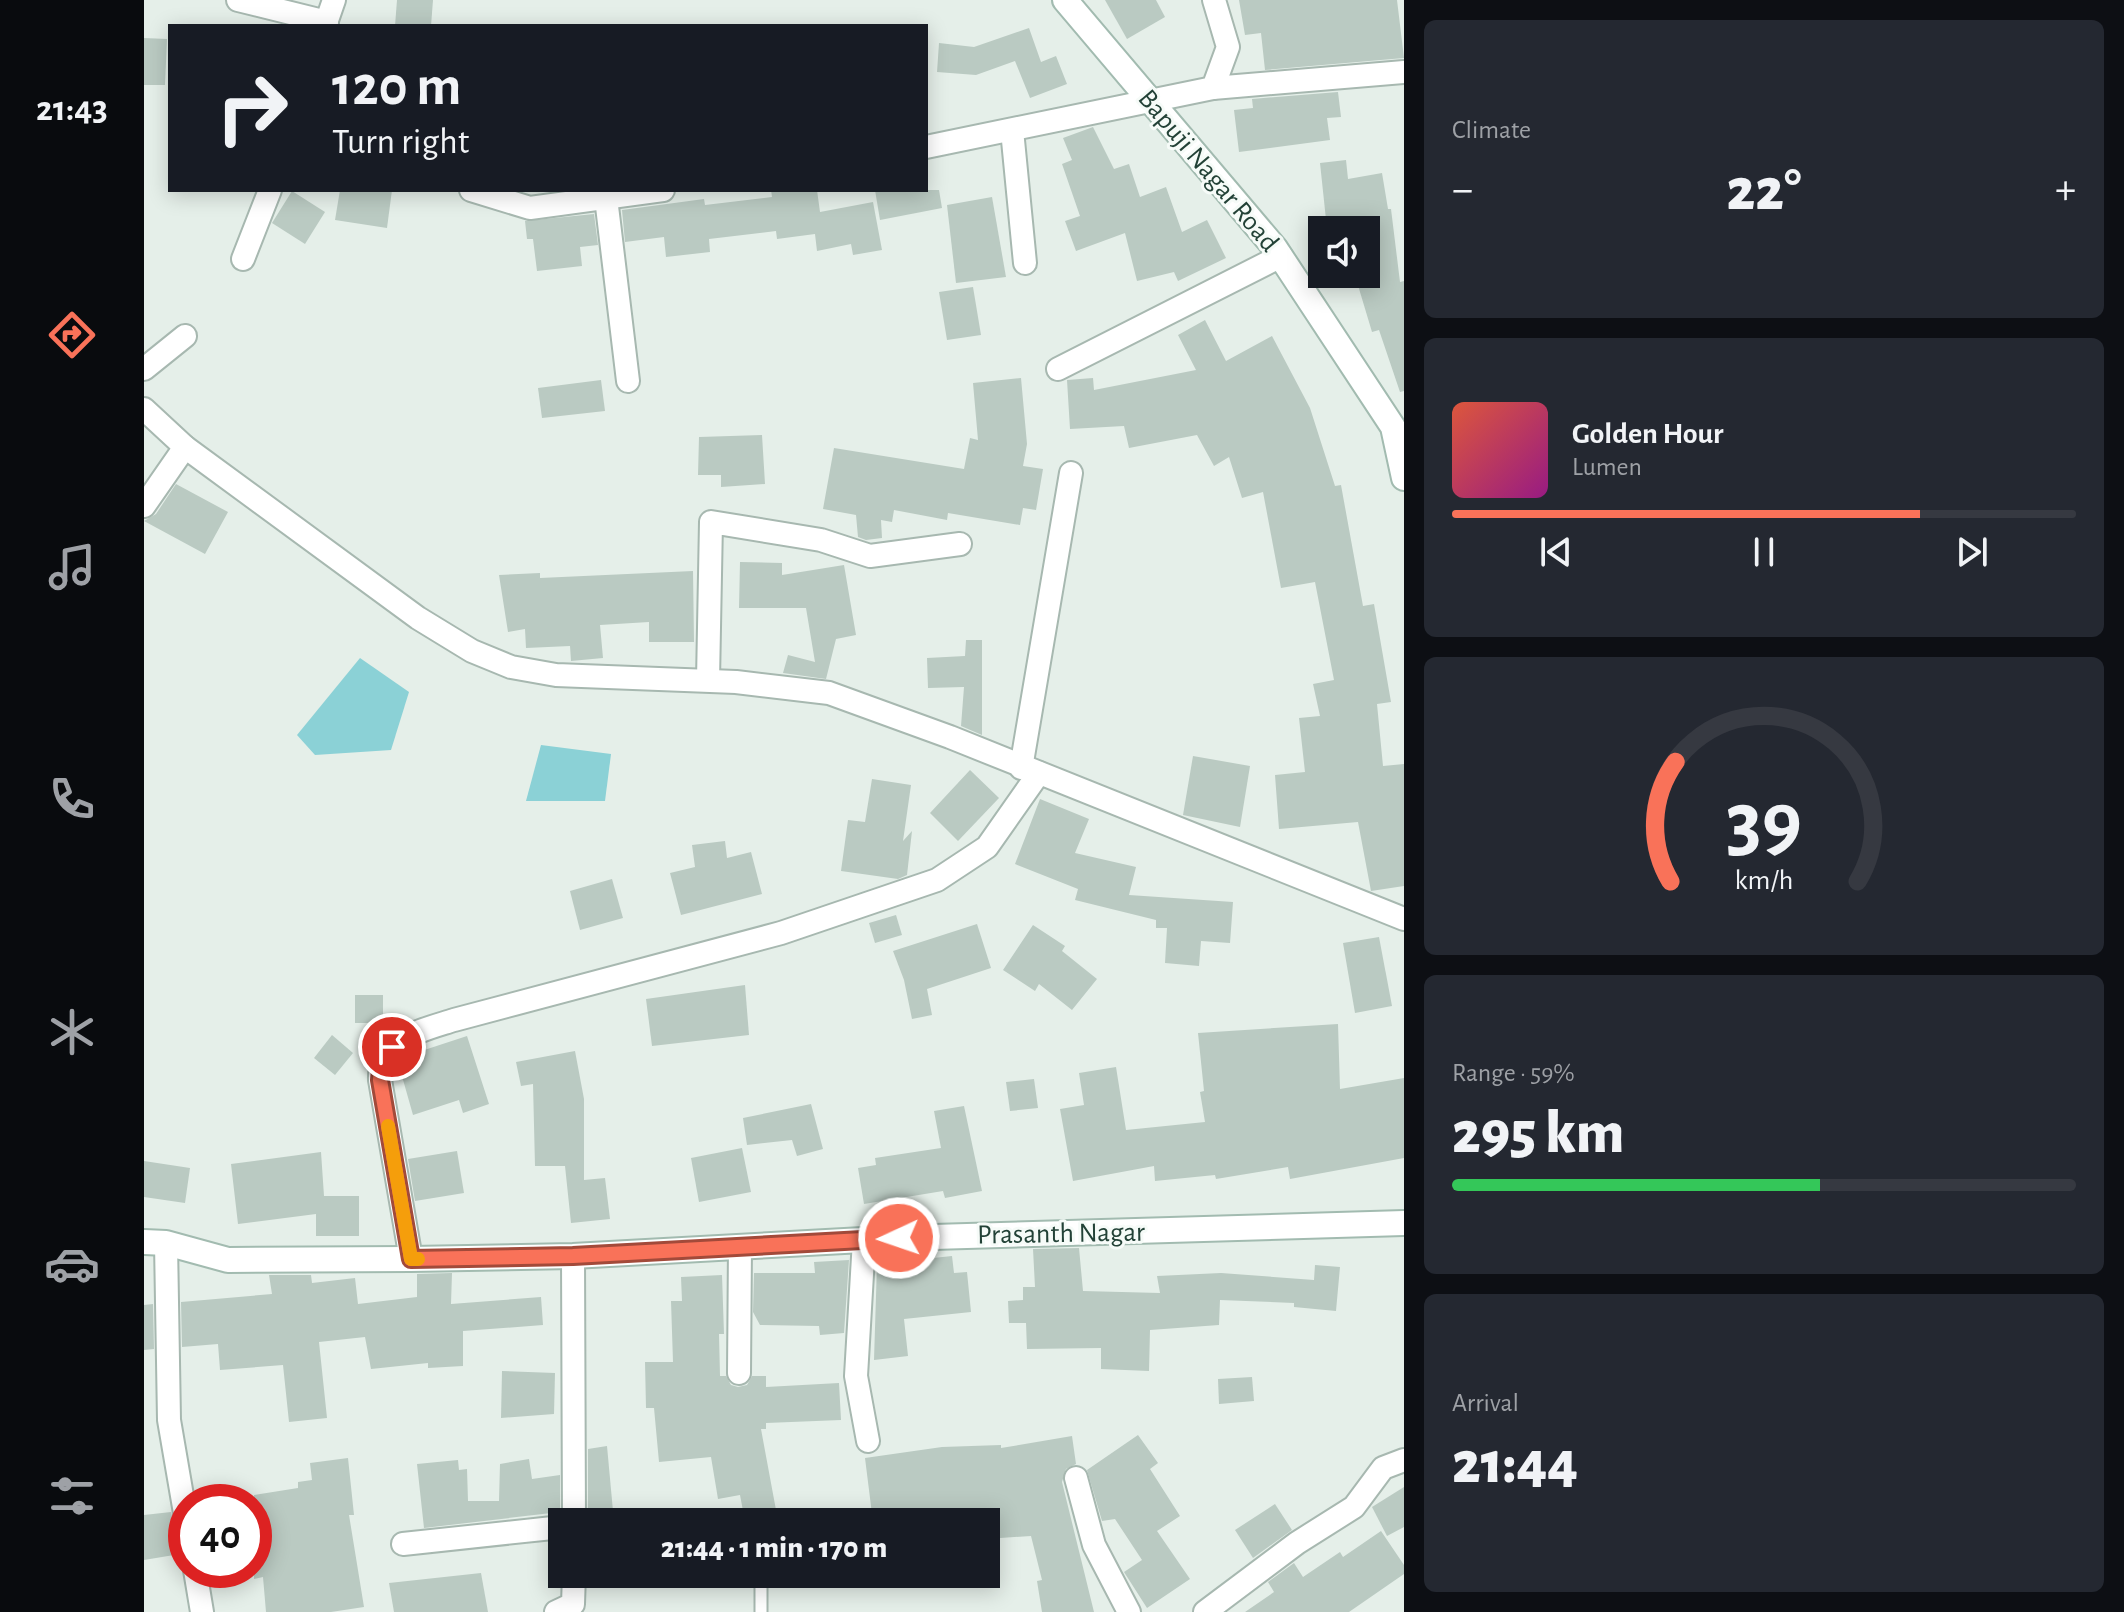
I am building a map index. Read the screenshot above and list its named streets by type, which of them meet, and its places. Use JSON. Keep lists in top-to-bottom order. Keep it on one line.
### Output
{"streets":{"street":["Bapuji Nagar Road","Prasanth Nagar"]},"page":{"tabs":"21:43","tile":["Climate",["Range · 59%","295 km"],["Arrival","21:44"]],"turn":["120 m","Turn right"],"heat":["−","22°","+"],"song":["Golden Hour","Lumen"],"limit":"40","trip":"21:44 · 1 min · 170 m","gauge":["39","km/h"]}}
